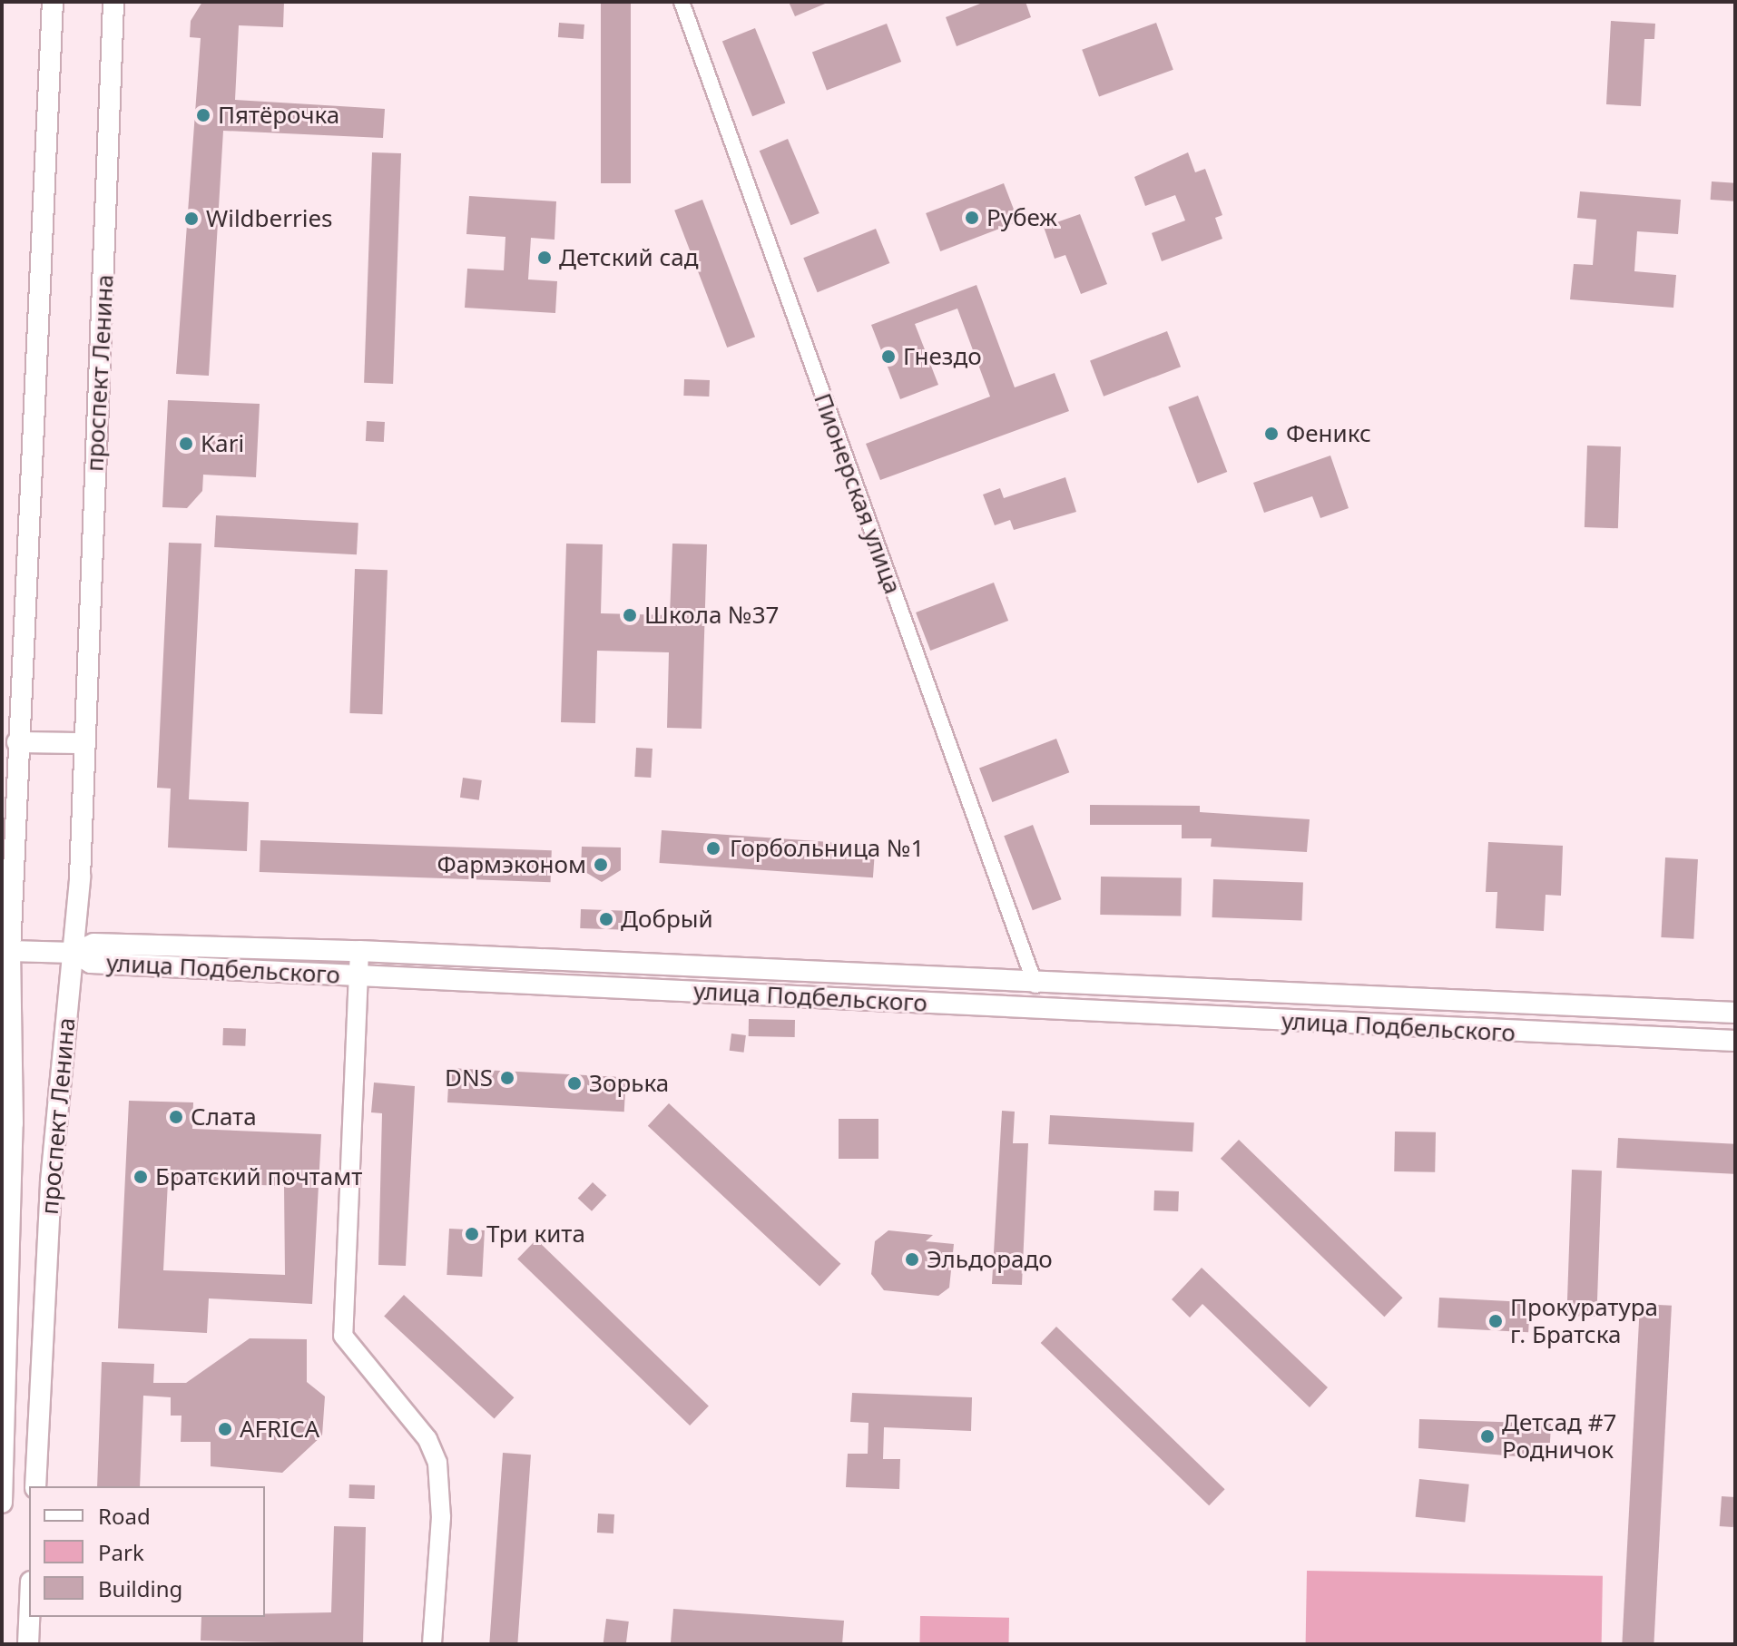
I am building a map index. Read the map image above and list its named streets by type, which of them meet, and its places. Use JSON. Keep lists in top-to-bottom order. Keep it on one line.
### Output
{"streets":{"main road":["проспект Ленина","улица Подбельского"],"street":["Пионерская улица"]},"crossings":[["проспект Ленина","улица Подбельского"],["Пионерская улица","улица Подбельского"]],"places":["Пятёрочка","Рубеж","Wildberries","Детский сад","Гнездо","Феникс","Kari","Школа №37","Горбольница №1","Фармэконом","Добрый","DNS","Зорька","Слата","Братский почтамт","Три кита","Эльдорадо","Прокуратура г. Братска","AFRICA","Детсад #7 Родничок"],"legend":["Road","Park","Building"]}
